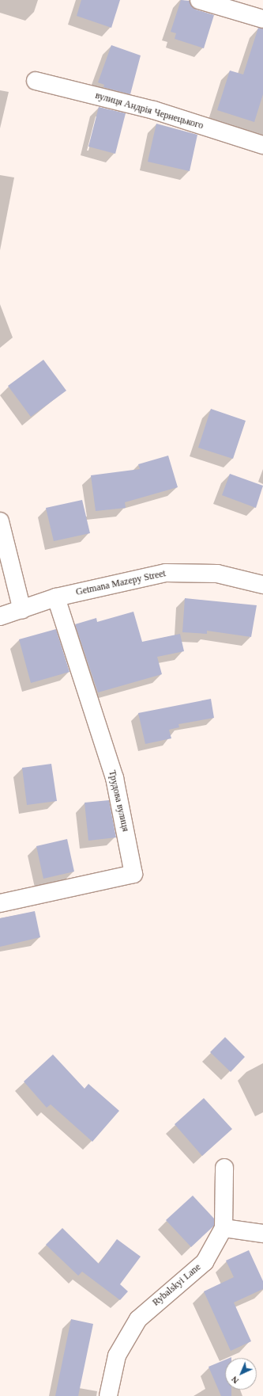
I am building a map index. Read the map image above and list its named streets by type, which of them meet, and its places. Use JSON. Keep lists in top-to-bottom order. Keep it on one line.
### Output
{"streets":{"street":["вулиця Андрія Чернецького","Getmana Mazepy Street","Трудова вулиця","Rybalskyi Lane"]},"crossings":[["Getmana Mazepy Street","Трудова вулиця"]],"north":"bottom left"}
